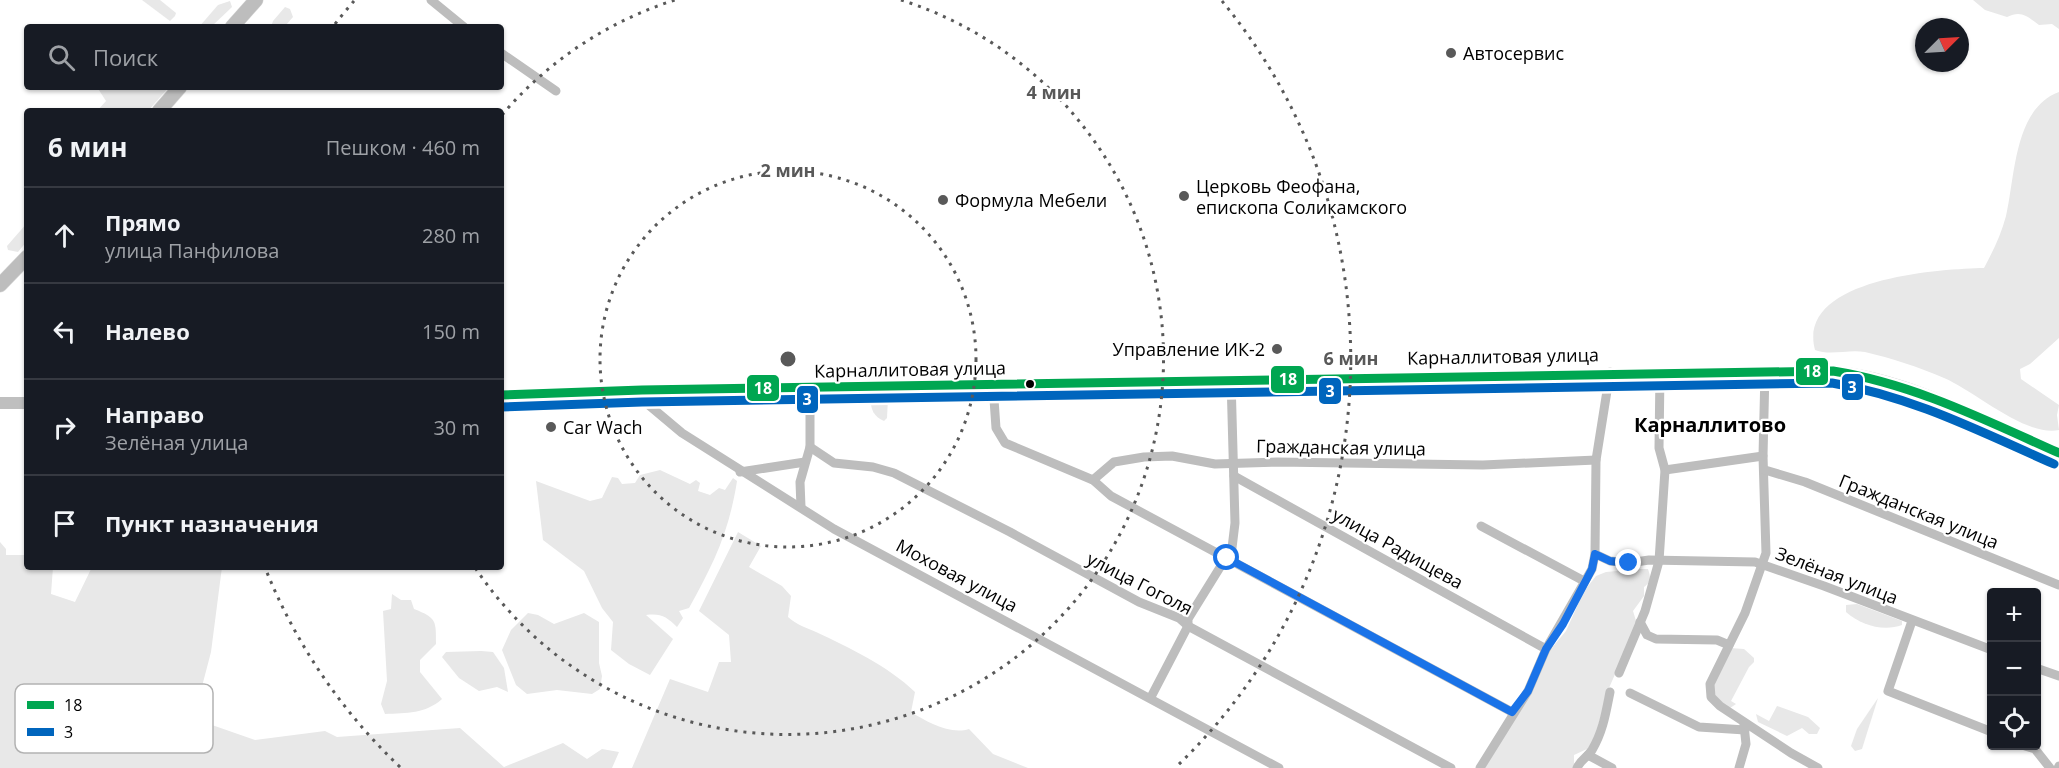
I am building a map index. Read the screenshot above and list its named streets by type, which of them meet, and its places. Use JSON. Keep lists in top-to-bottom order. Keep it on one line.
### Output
{"streets":{"street":["Карналлитовая улица","Гражданская улица","улица Радищева","Моховая улица","Зелёная улица","улица Гоголя"]},"crossings":[["Карналлитовая улица","Моховая улица"]],"districts":["Карналлитово"],"places":["Автосервис","Церковь Феофана, епископа Соликамского","Формула Мебели","Управление ИК-2","Car Wach"],"lines":["transit line 18","transit line 3"],"legend":["18","3"],"north":"top right","page":{"search":"Поиск","heading":["6 мин","Пешком · 460 m"],"list":[["Прямо","улица Панфилова","280 m"],["Налево","150 m"],["Направо","Зелёная улица","30 m"],"Пункт назначения"],"map_buttons":["+","−"]},"rings":["4 мин","2 мин","6 мин"]}
